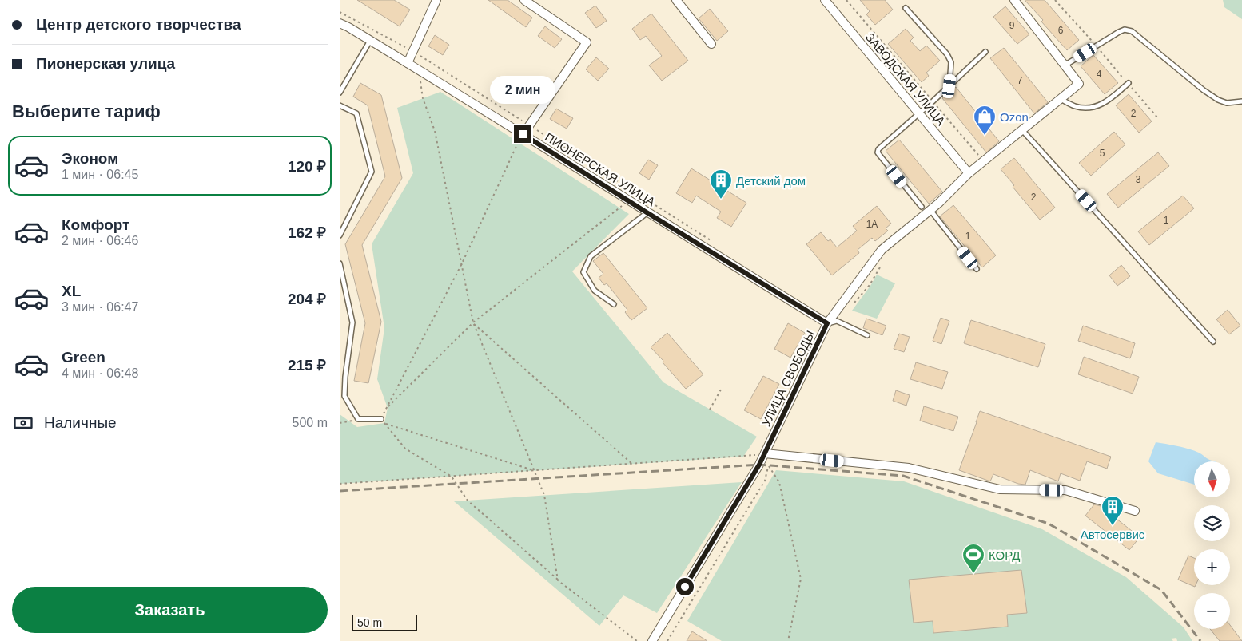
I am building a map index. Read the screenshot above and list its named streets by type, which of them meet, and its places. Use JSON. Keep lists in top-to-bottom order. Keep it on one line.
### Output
{"streets":{"street":["ЗАВОДСКАЯ УЛИЦА","ПИОНЕРСКАЯ УЛИЦА","УЛИЦА СВОБОДЫ"]},"crossings":[["ЗАВОДСКАЯ УЛИЦА","УЛИЦА СВОБОДЫ"],["ПИОНЕРСКАЯ УЛИЦА","УЛИЦА СВОБОДЫ"]],"places":{"shop":["Ozon"],"building":["Детский дом","Автосервис"],"sports":["КОРД"]},"house_numbers":["9","6","4","7","2","5","3","2","1","1А","1"],"scale_bar":"50 m","north":"bottom","page":{"banner":["Центр детского творчества","Пионерская улица"],"bubble":"2 мин","heading":"Выберите тариф","list":[{"name":"Эконом","note":"1 мин · 06:45","value":"120 ₽"},{"name":"Комфорт","note":"2 мин · 06:46","value":"162 ₽"},{"name":"XL","note":"3 мин · 06:47","value":"204 ₽"},{"name":"Green","note":"4 мин · 06:48","value":"215 ₽"}],"pay":["Наличные","500 m"],"map_buttons":["+","−"],"buttons":"Заказать","scale":"50 m"}}
